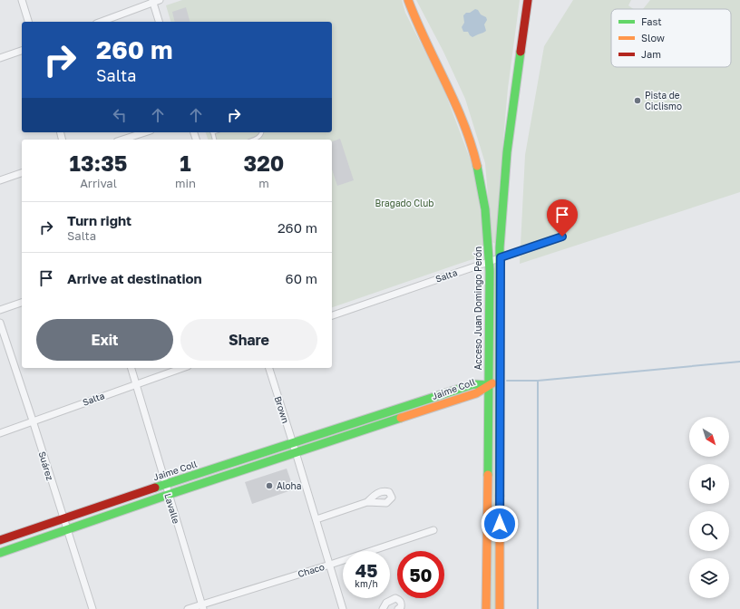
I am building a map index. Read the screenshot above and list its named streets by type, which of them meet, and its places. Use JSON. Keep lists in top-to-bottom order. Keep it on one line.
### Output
{"streets":{"main road":["Acceso Juan Domingo Perón","Jaime Coll"],"street":["Salta","Brown","Suárez","Lavalle","Chaco"]},"crossings":[["Salta","Acceso Juan Domingo Perón"],["Salta","Suárez"],["Salta","Lavalle"],["Acceso Juan Domingo Perón","Jaime Coll"],["Jaime Coll","Brown"],["Jaime Coll","Suárez"],["Jaime Coll","Lavalle"],["Brown","Chaco"],["Lavalle","Chaco"]],"parks":["Bragado Club"],"places":["Pista de Ciclismo","Aloha"],"legend":["Fast","Slow","Jam"],"north":"bottom right","page":{"turn":["260 m","Salta"],"eta":["13:35","Arrival","1","min","320","m"],"list":[{"name":"Turn right","note":"Salta","value":"260 m"},{"name":"Arrive at destination","value":"60 m"}],"buttons":["Exit","Share"],"speed":"45 km/h","limit":"50"}}
